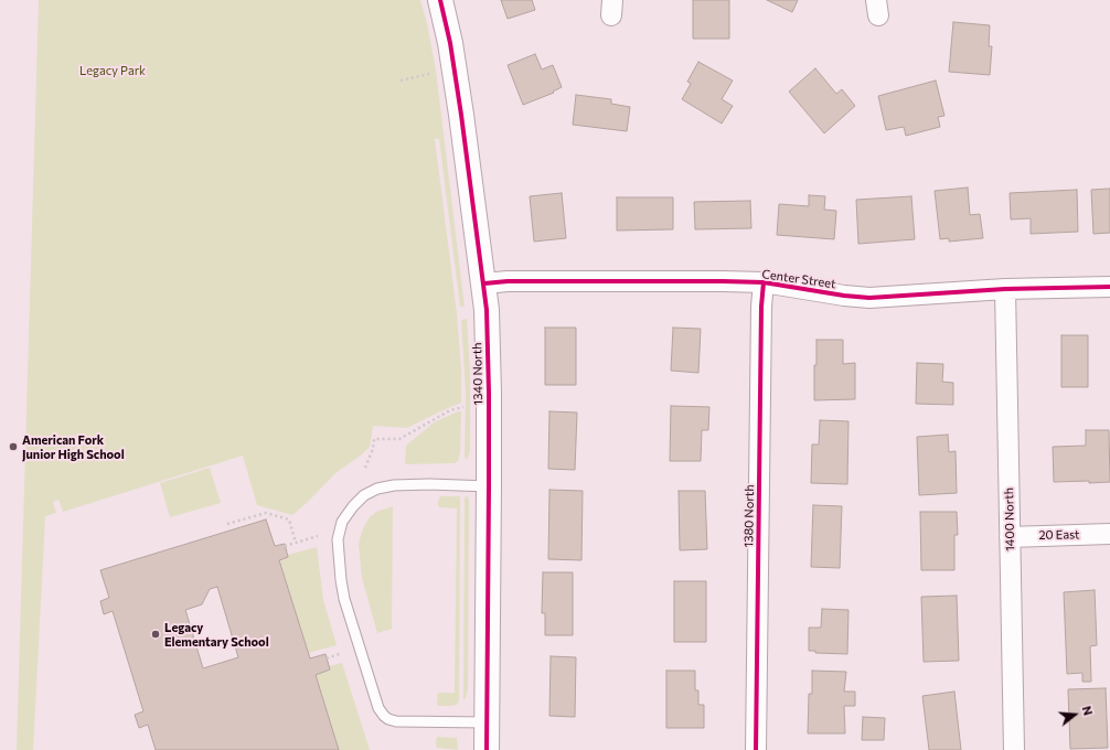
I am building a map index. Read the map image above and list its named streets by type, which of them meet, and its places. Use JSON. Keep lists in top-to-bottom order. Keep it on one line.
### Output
{"streets":{"street":["Center Street","1340 North","1380 North","1400 North","20 East"]},"crossings":[["Center Street","1340 North"],["Center Street","1380 North"],["Center Street","1400 North"],["1400 North","20 East"]],"parks":["Legacy Park"],"places":["American Fork Junior High School","Legacy Elementary School"],"north":"right"}
